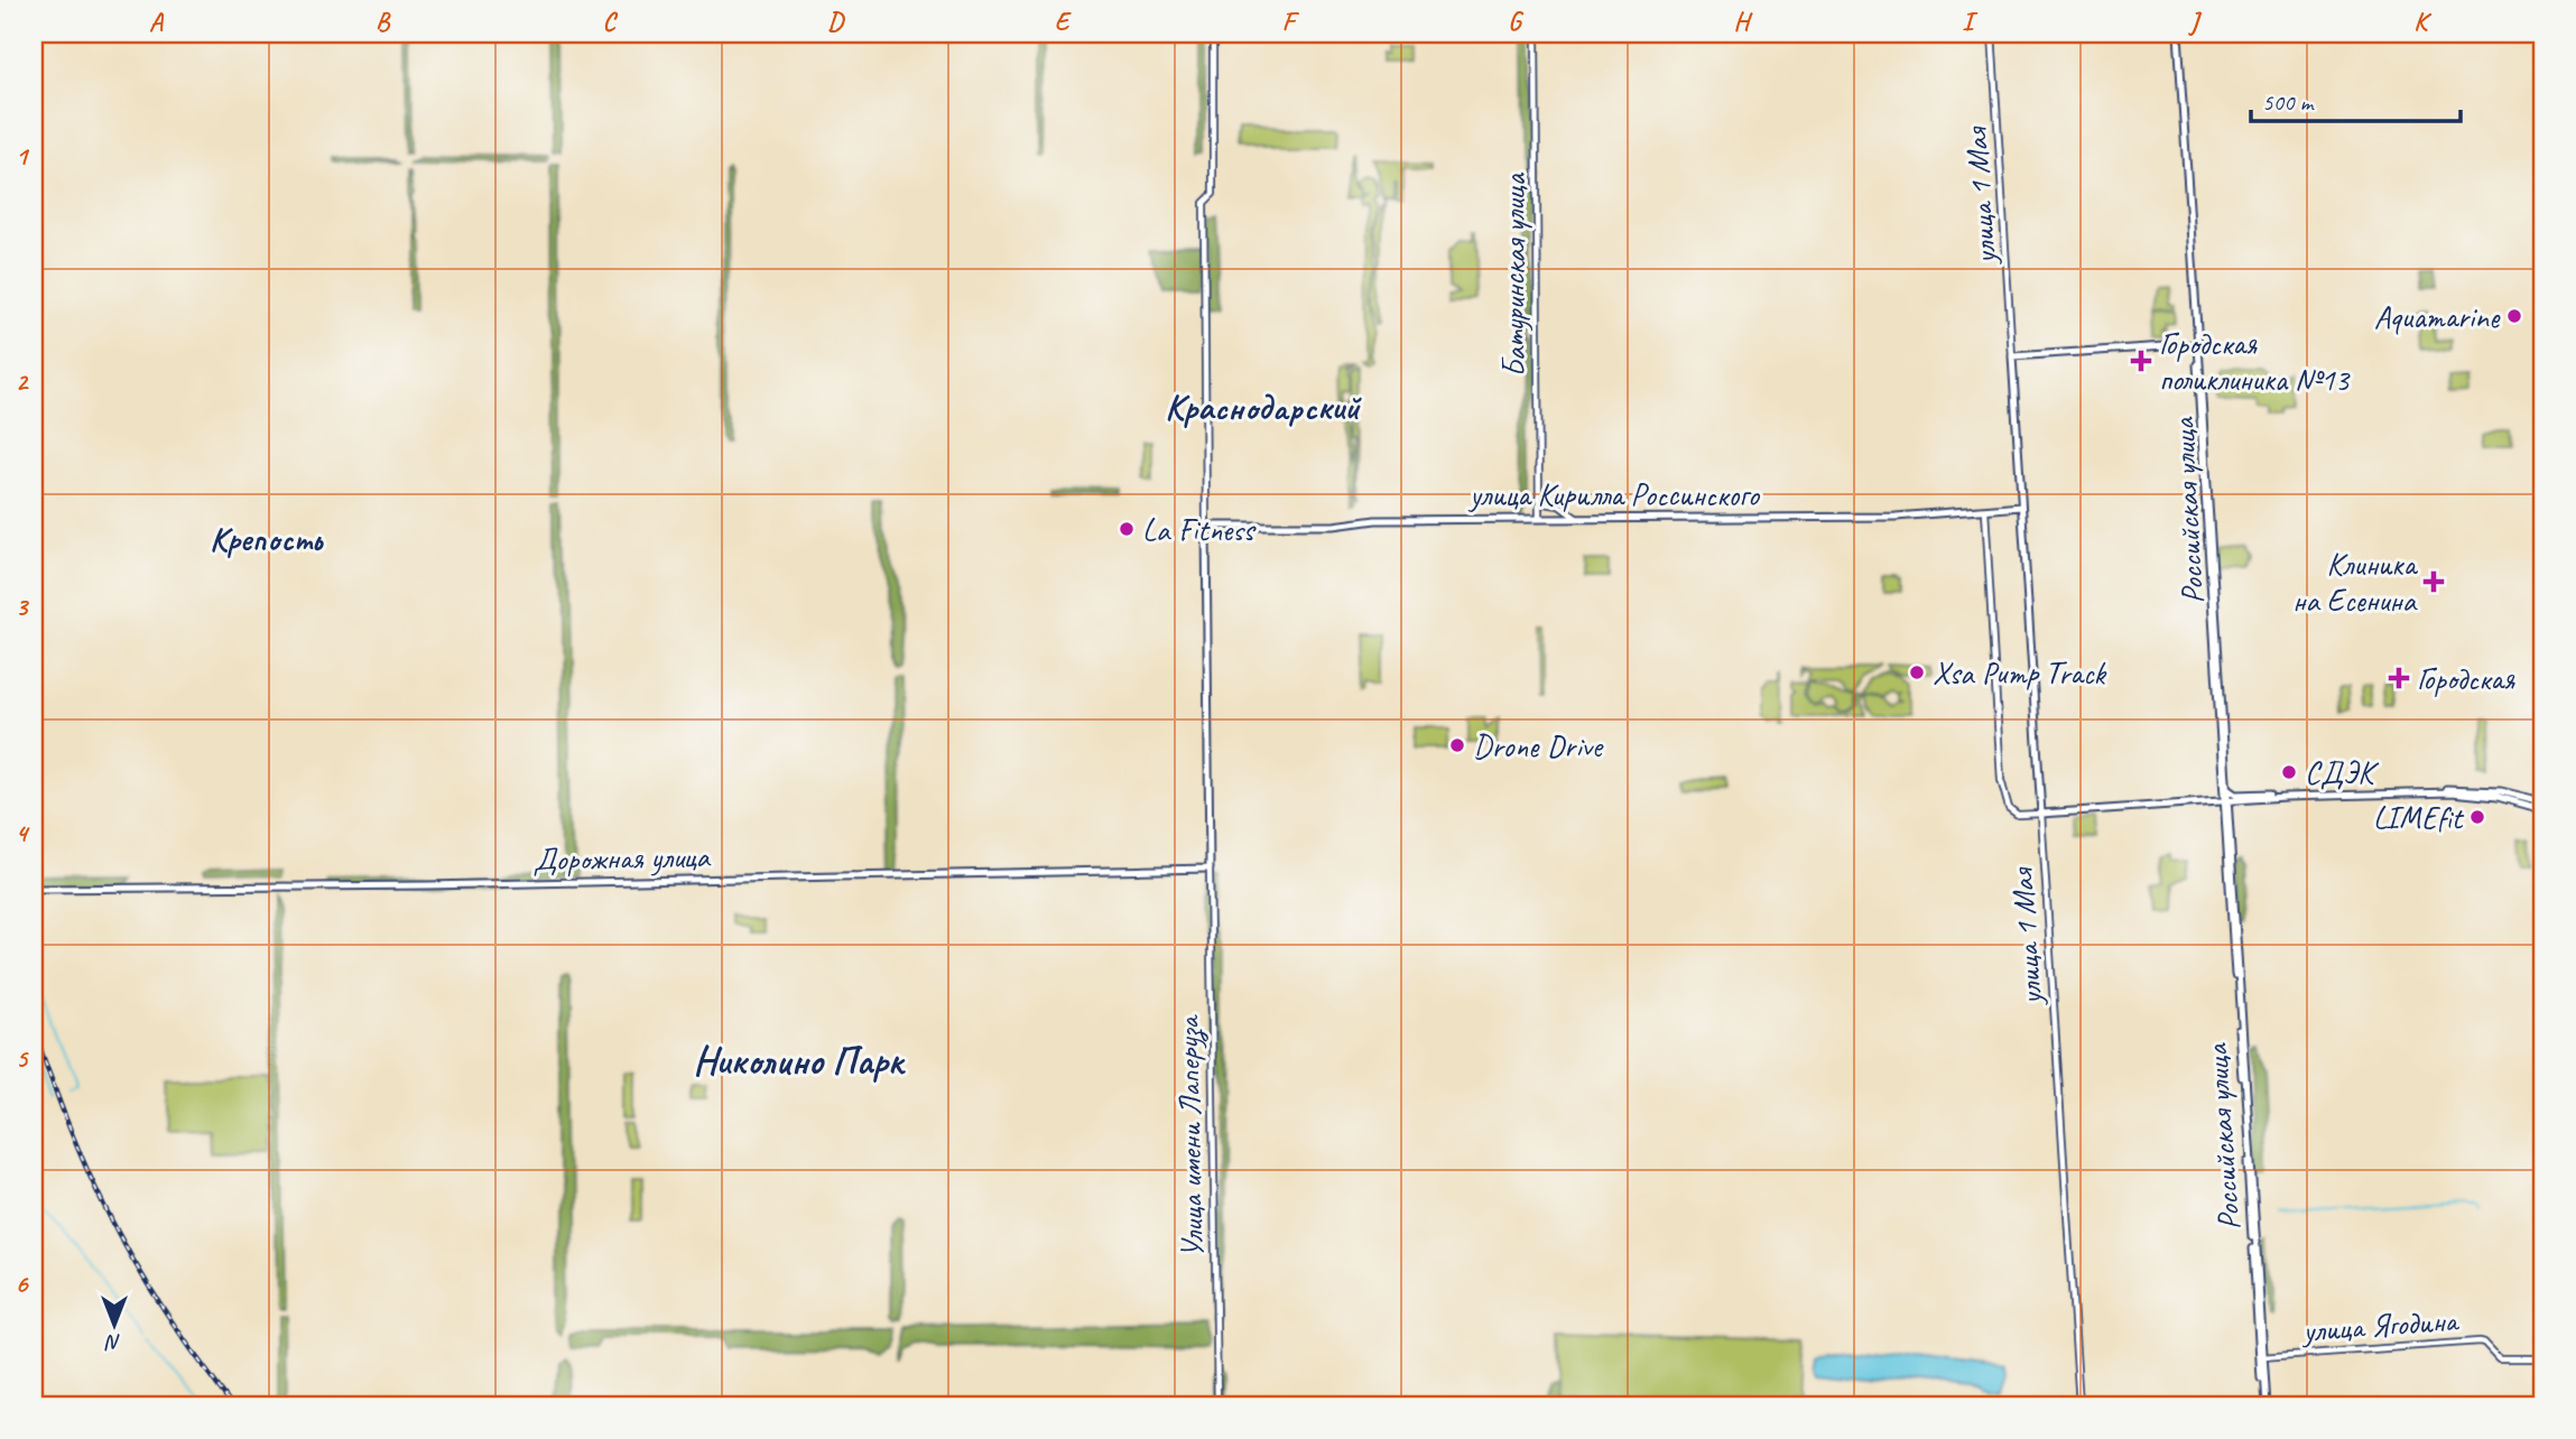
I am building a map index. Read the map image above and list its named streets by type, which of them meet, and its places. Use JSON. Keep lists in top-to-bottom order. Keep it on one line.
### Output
{"streets":{"main road":["улица 1 Мая","улица Кирилла Россинского","Российская улица","Дорожная улица"],"street":["Батуринская улица","Улица имени Лаперуза","улица Ягодина"]},"crossings":[["улица 1 Мая","улица Кирилла Россинского"],["Батуринская улица","улица Кирилла Россинского"],["Российская улица","улица Ягодина"],["Дорожная улица","Улица имени Лаперуза"]],"districts":["Краснодарский","Крепость","Николино Парк"],"places":{"other":["Aquamarine","La Fitness","Xsa Pump Track","Drone Drive","СДЭК","LIMEfit"],"health":["Городская поликлиника №13","Клиника на Есенина","Городская"]},"scale_bar":"500 m","north":"bottom","grid":{"columns":["A","B","C","D","E","F","G","H","I","J","K"],"rows":["1","2","3","4","5","6"]}}
